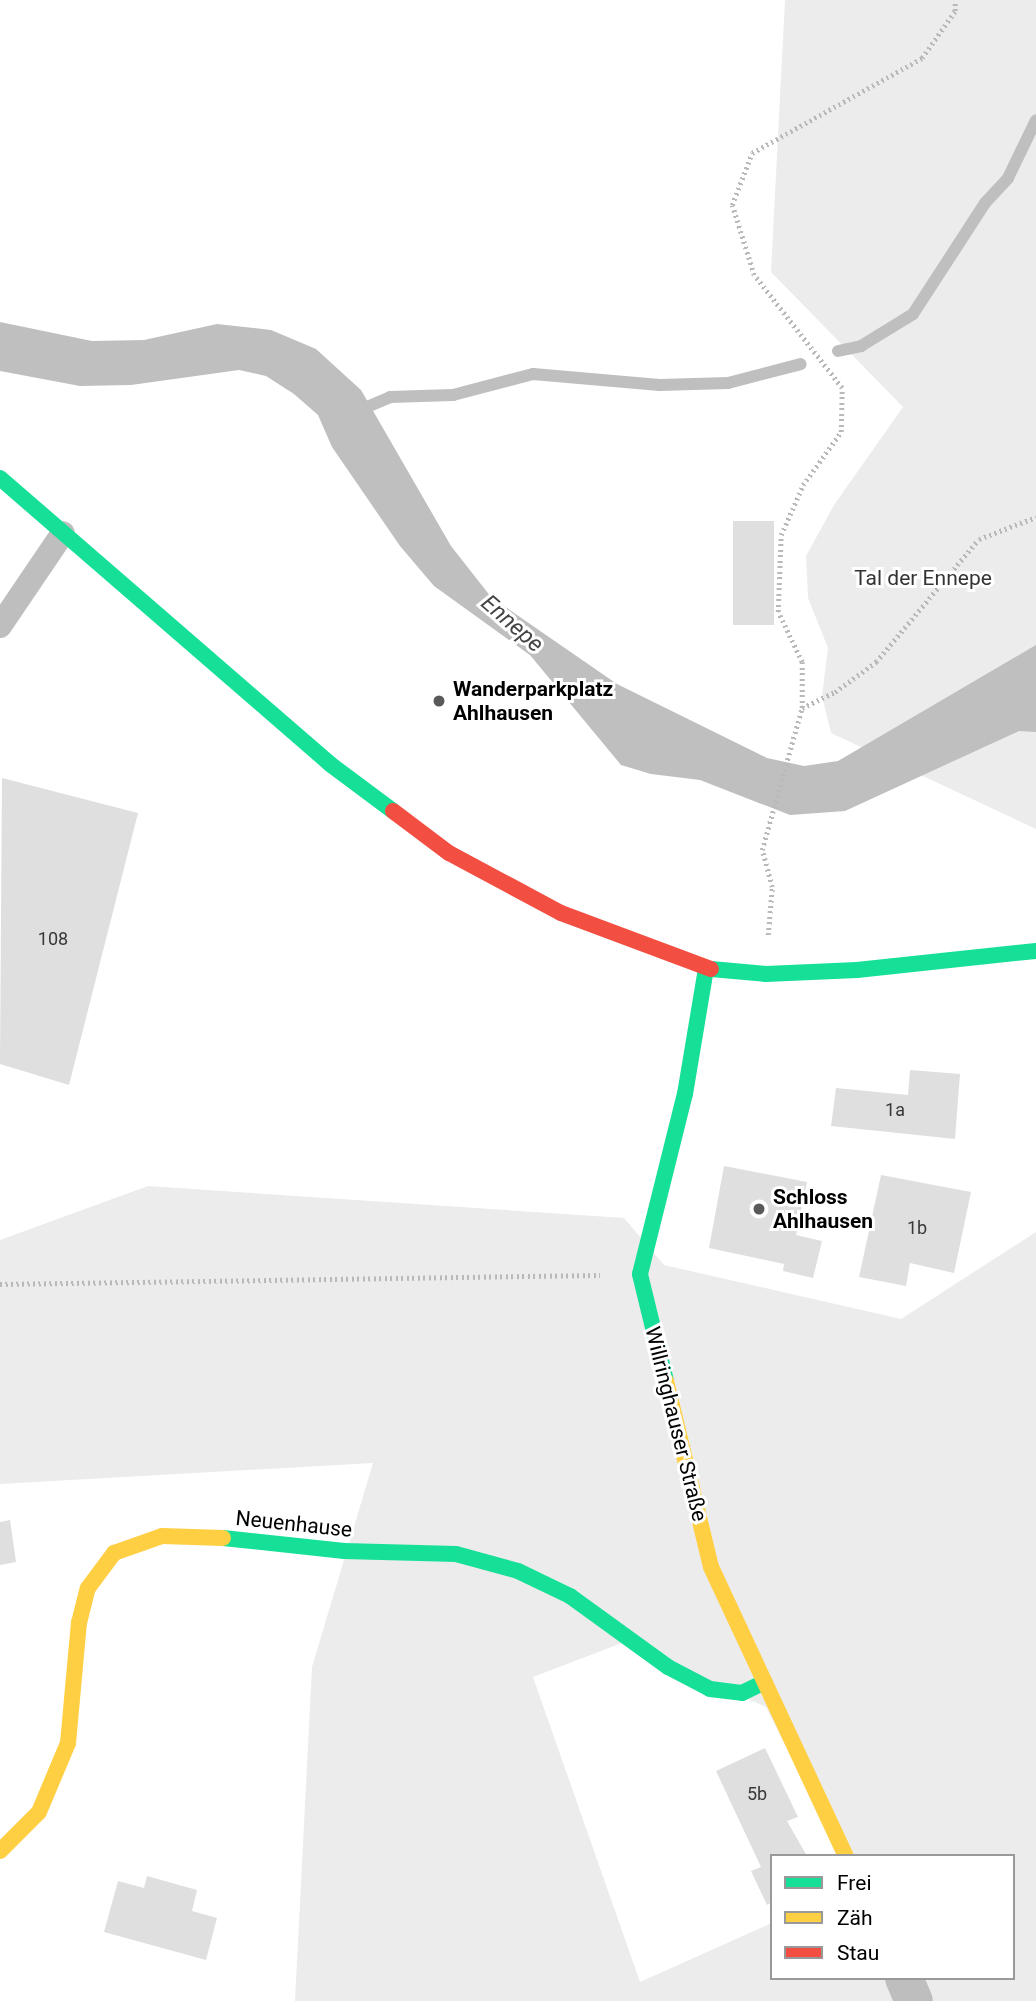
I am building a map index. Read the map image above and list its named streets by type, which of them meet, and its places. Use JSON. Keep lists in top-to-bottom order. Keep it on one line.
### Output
{"streets":{"street":["Willringhauser Straße","Neuenhause"]},"crossings":[["Willringhauser Straße","Neuenhause"]],"water":["Ennepe"],"parks":["Tal der Ennepe"],"places":["Wanderparkplatz Ahlhausen","Schloss Ahlhausen"],"house_numbers":["108","1a","1b","5b"],"legend":["Frei","Zäh","Stau"]}
